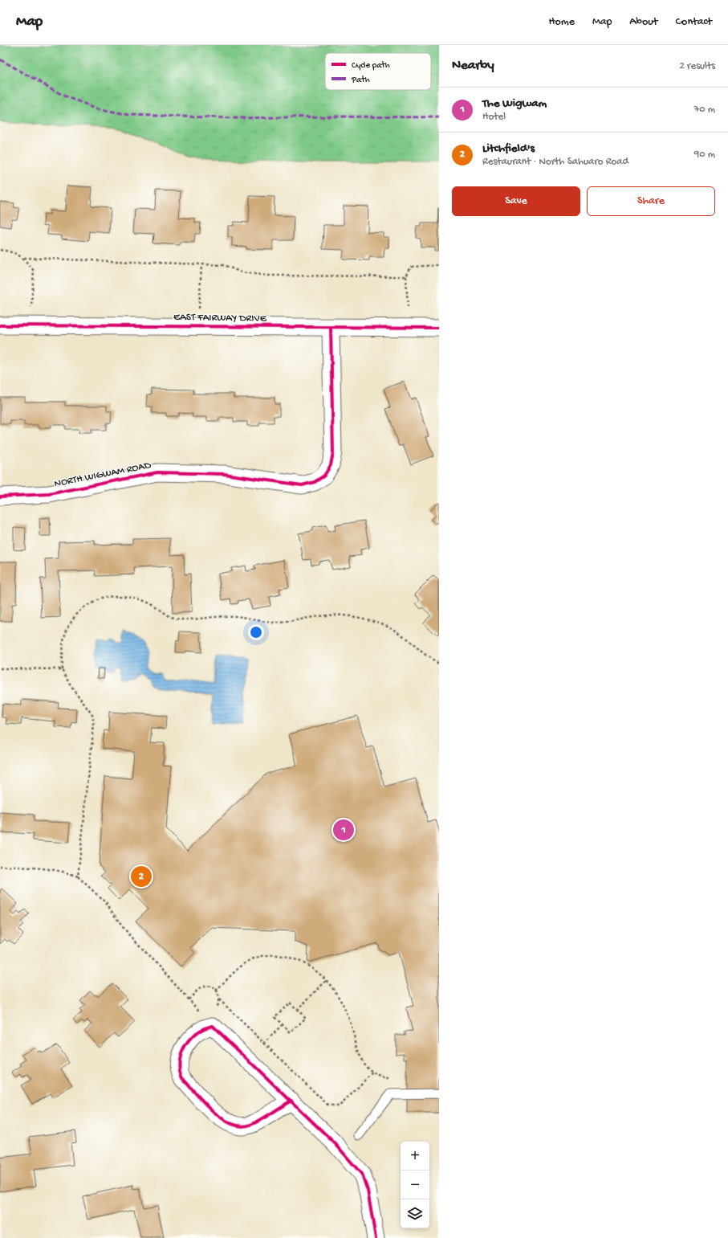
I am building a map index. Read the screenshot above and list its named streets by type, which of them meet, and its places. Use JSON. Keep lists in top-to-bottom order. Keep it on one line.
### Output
{"streets":{"street":["EAST FAIRWAY DRIVE","NORTH WIGWAM ROAD"]},"crossings":[["EAST FAIRWAY DRIVE","NORTH WIGWAM ROAD"]],"legend":["Cycle path","Path"],"page":{"header":"Map","nav":["Home","Map","About","Contact"],"heading":["Nearby","2 results"],"list":[{"mark":"1","name":"The Wigwam","note":"Hotel","value":"70 m"},{"mark":"2","name":"Litchfield's","note":"Restaurant · North Sahuaro Road","value":"90 m"}],"buttons":["Save","Share"],"pins":["1","2"],"map_buttons":["+","−"]}}
